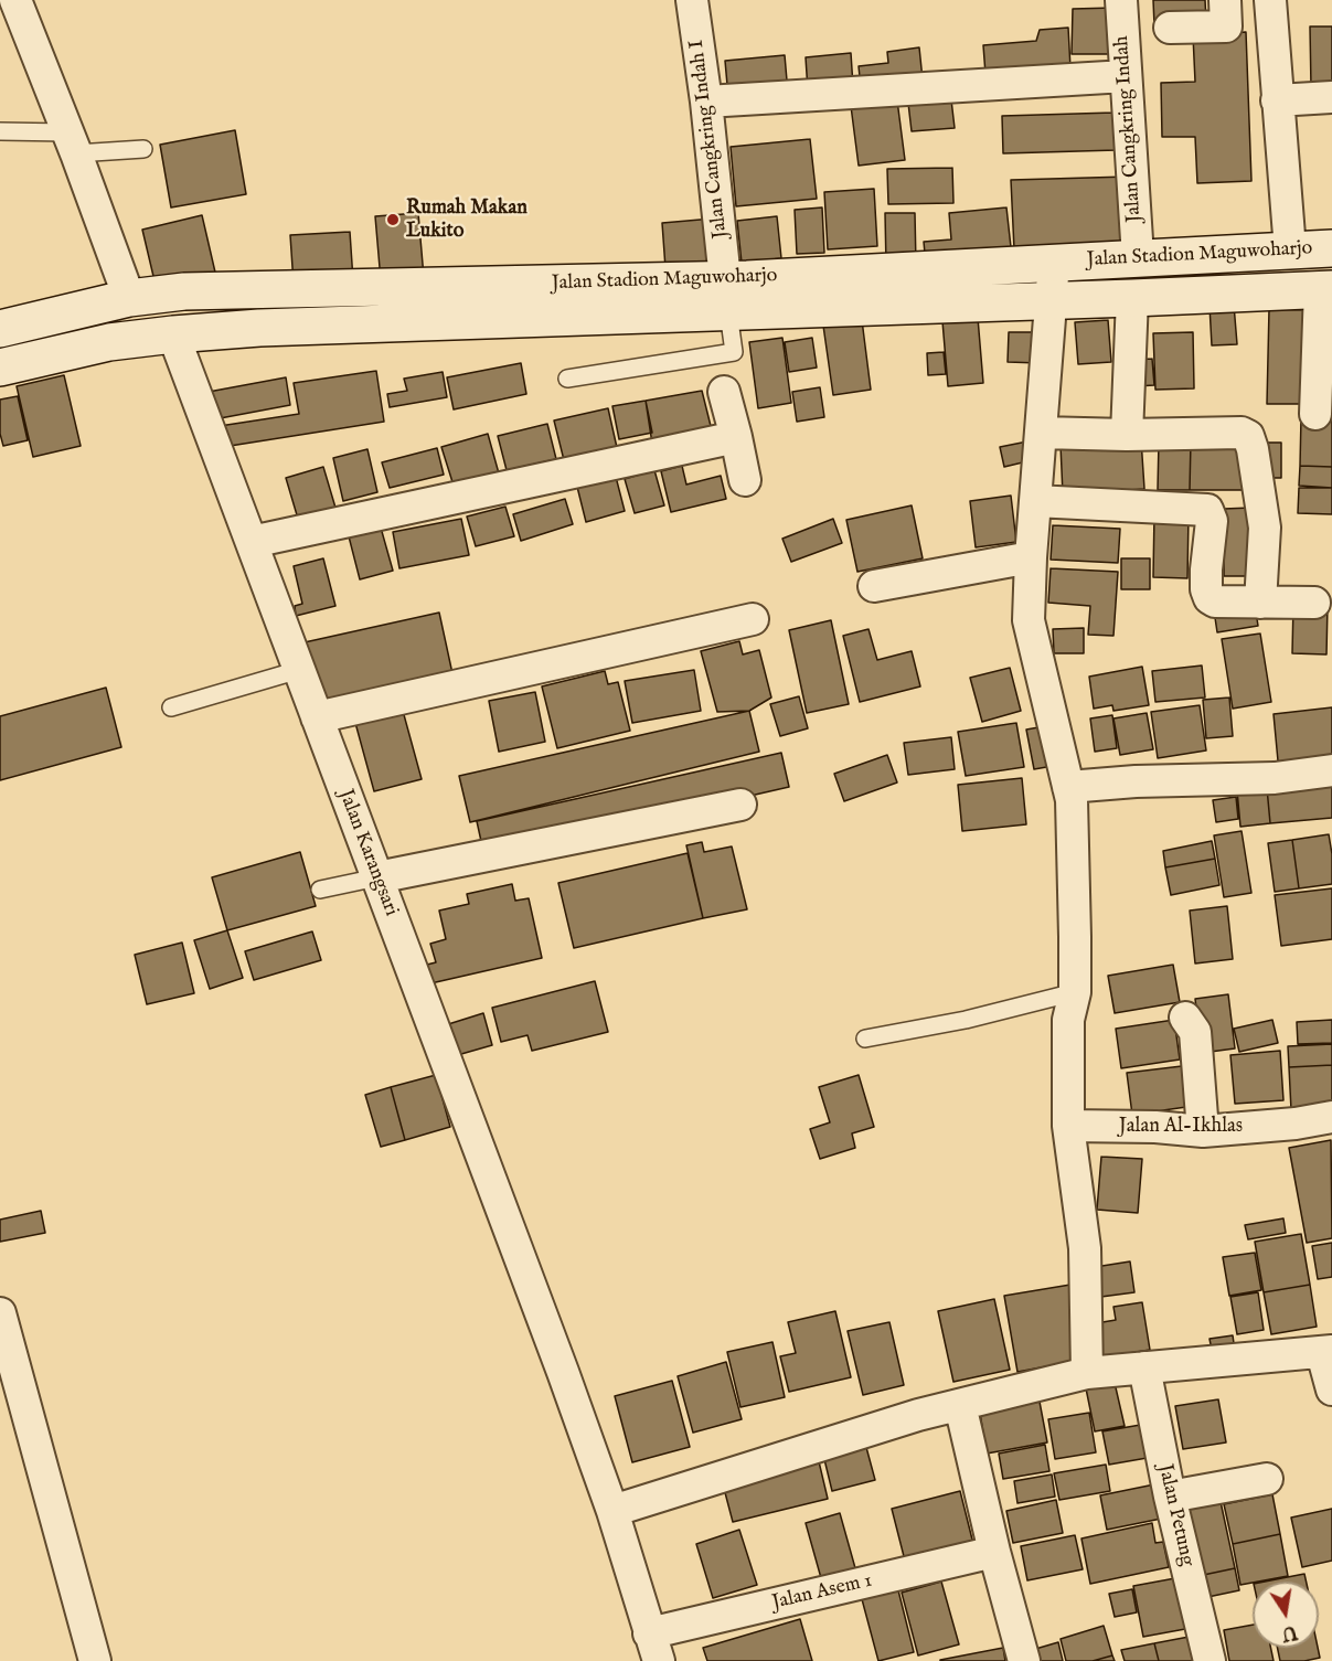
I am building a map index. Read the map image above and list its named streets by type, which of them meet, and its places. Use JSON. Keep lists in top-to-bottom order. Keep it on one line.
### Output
{"streets":{"main road":["Jalan Stadion Maguwoharjo"],"street":["Jalan Cangkring Indah","Jalan Cangkring Indah I","Jalan Karangsari","Jalan Al-Ikhlas","Jalan Petung","Jalan Asem 1"]},"crossings":[["Jalan Cangkring Indah","Jalan Stadion Maguwoharjo"],["Jalan Cangkring Indah I","Jalan Stadion Maguwoharjo"],["Jalan Stadion Maguwoharjo","Jalan Karangsari"],["Jalan Karangsari","Jalan Asem 1"]],"places":["Rumah Makan Lukito"],"north":"bottom"}
